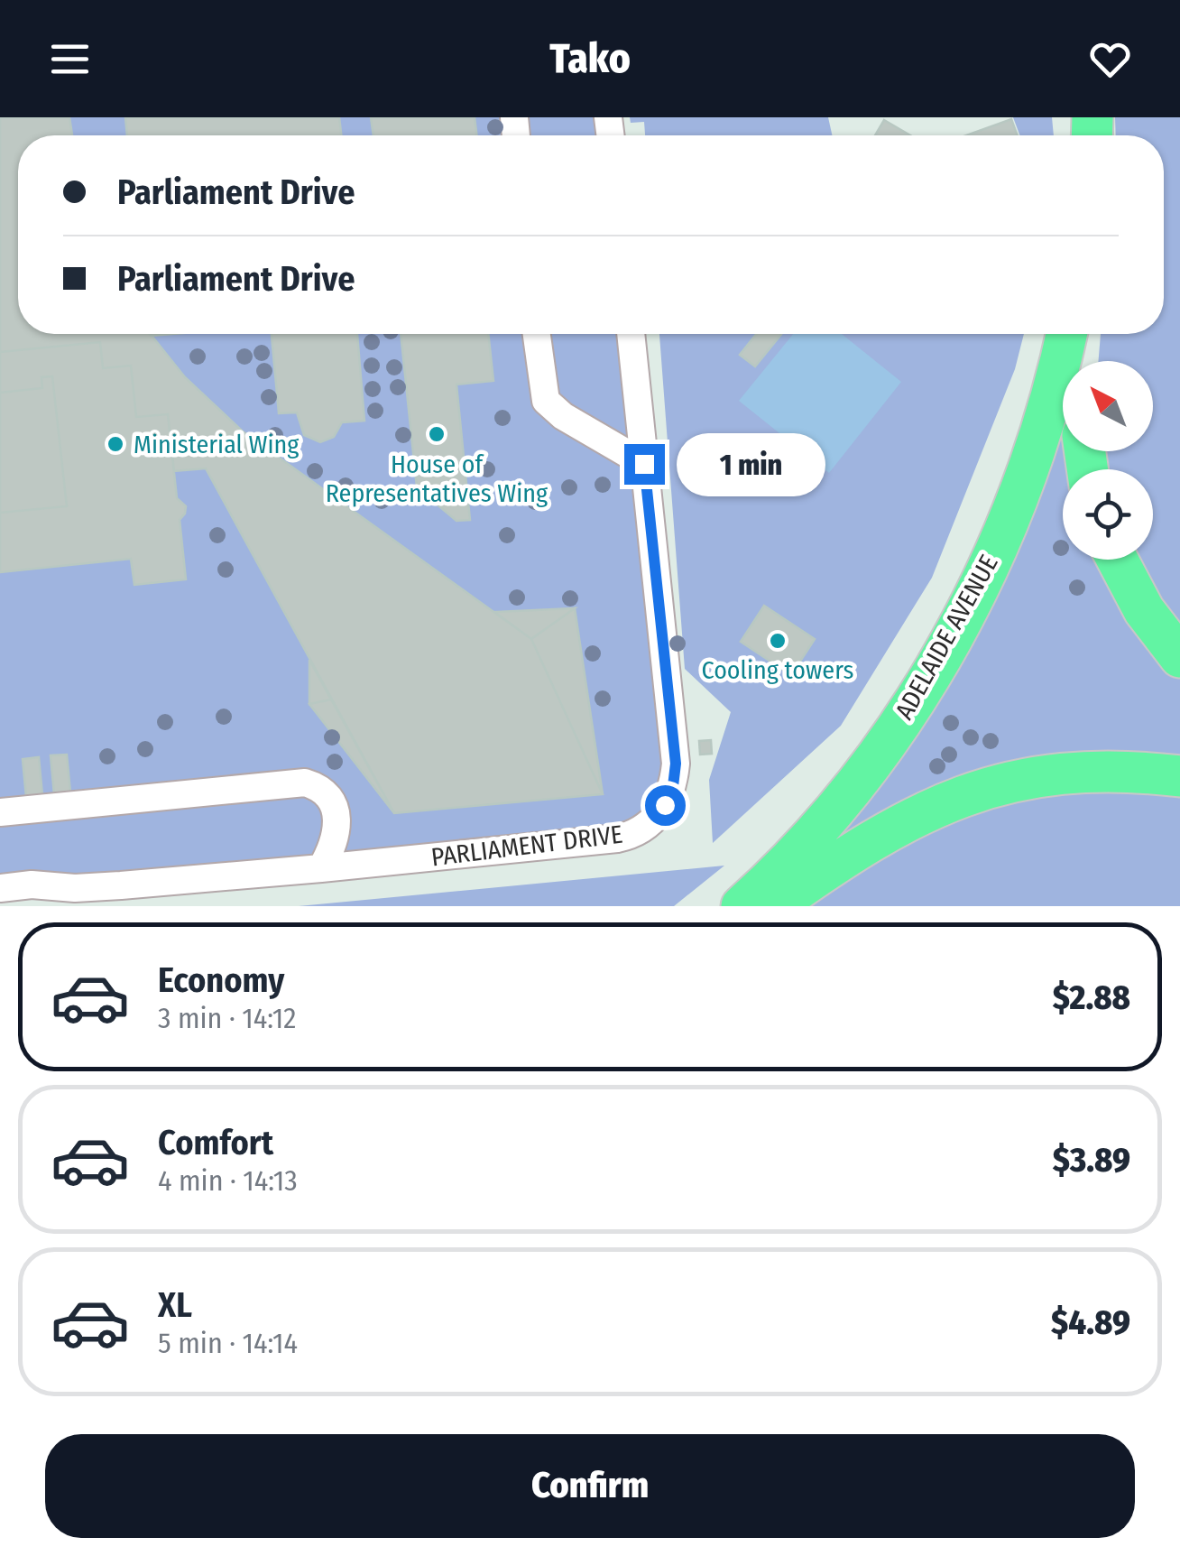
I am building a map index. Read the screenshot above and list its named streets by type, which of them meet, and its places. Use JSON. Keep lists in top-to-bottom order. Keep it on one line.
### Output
{"streets":{"highway":["ADELAIDE AVENUE"],"street":["PARLIAMENT DRIVE"]},"places":["House of Representatives Wing","Ministerial Wing","Cooling towers"],"north":"top left","page":{"header":"Tako","banner":["Parliament Drive","Parliament Drive"],"bubble":"1 min","list":[{"name":"Economy","note":"3 min · 14:12","value":"$2.88"},{"name":"Comfort","note":"4 min · 14:13","value":"$3.89"},{"name":"XL","note":"5 min · 14:14","value":"$4.89"}],"buttons":"Confirm"}}
